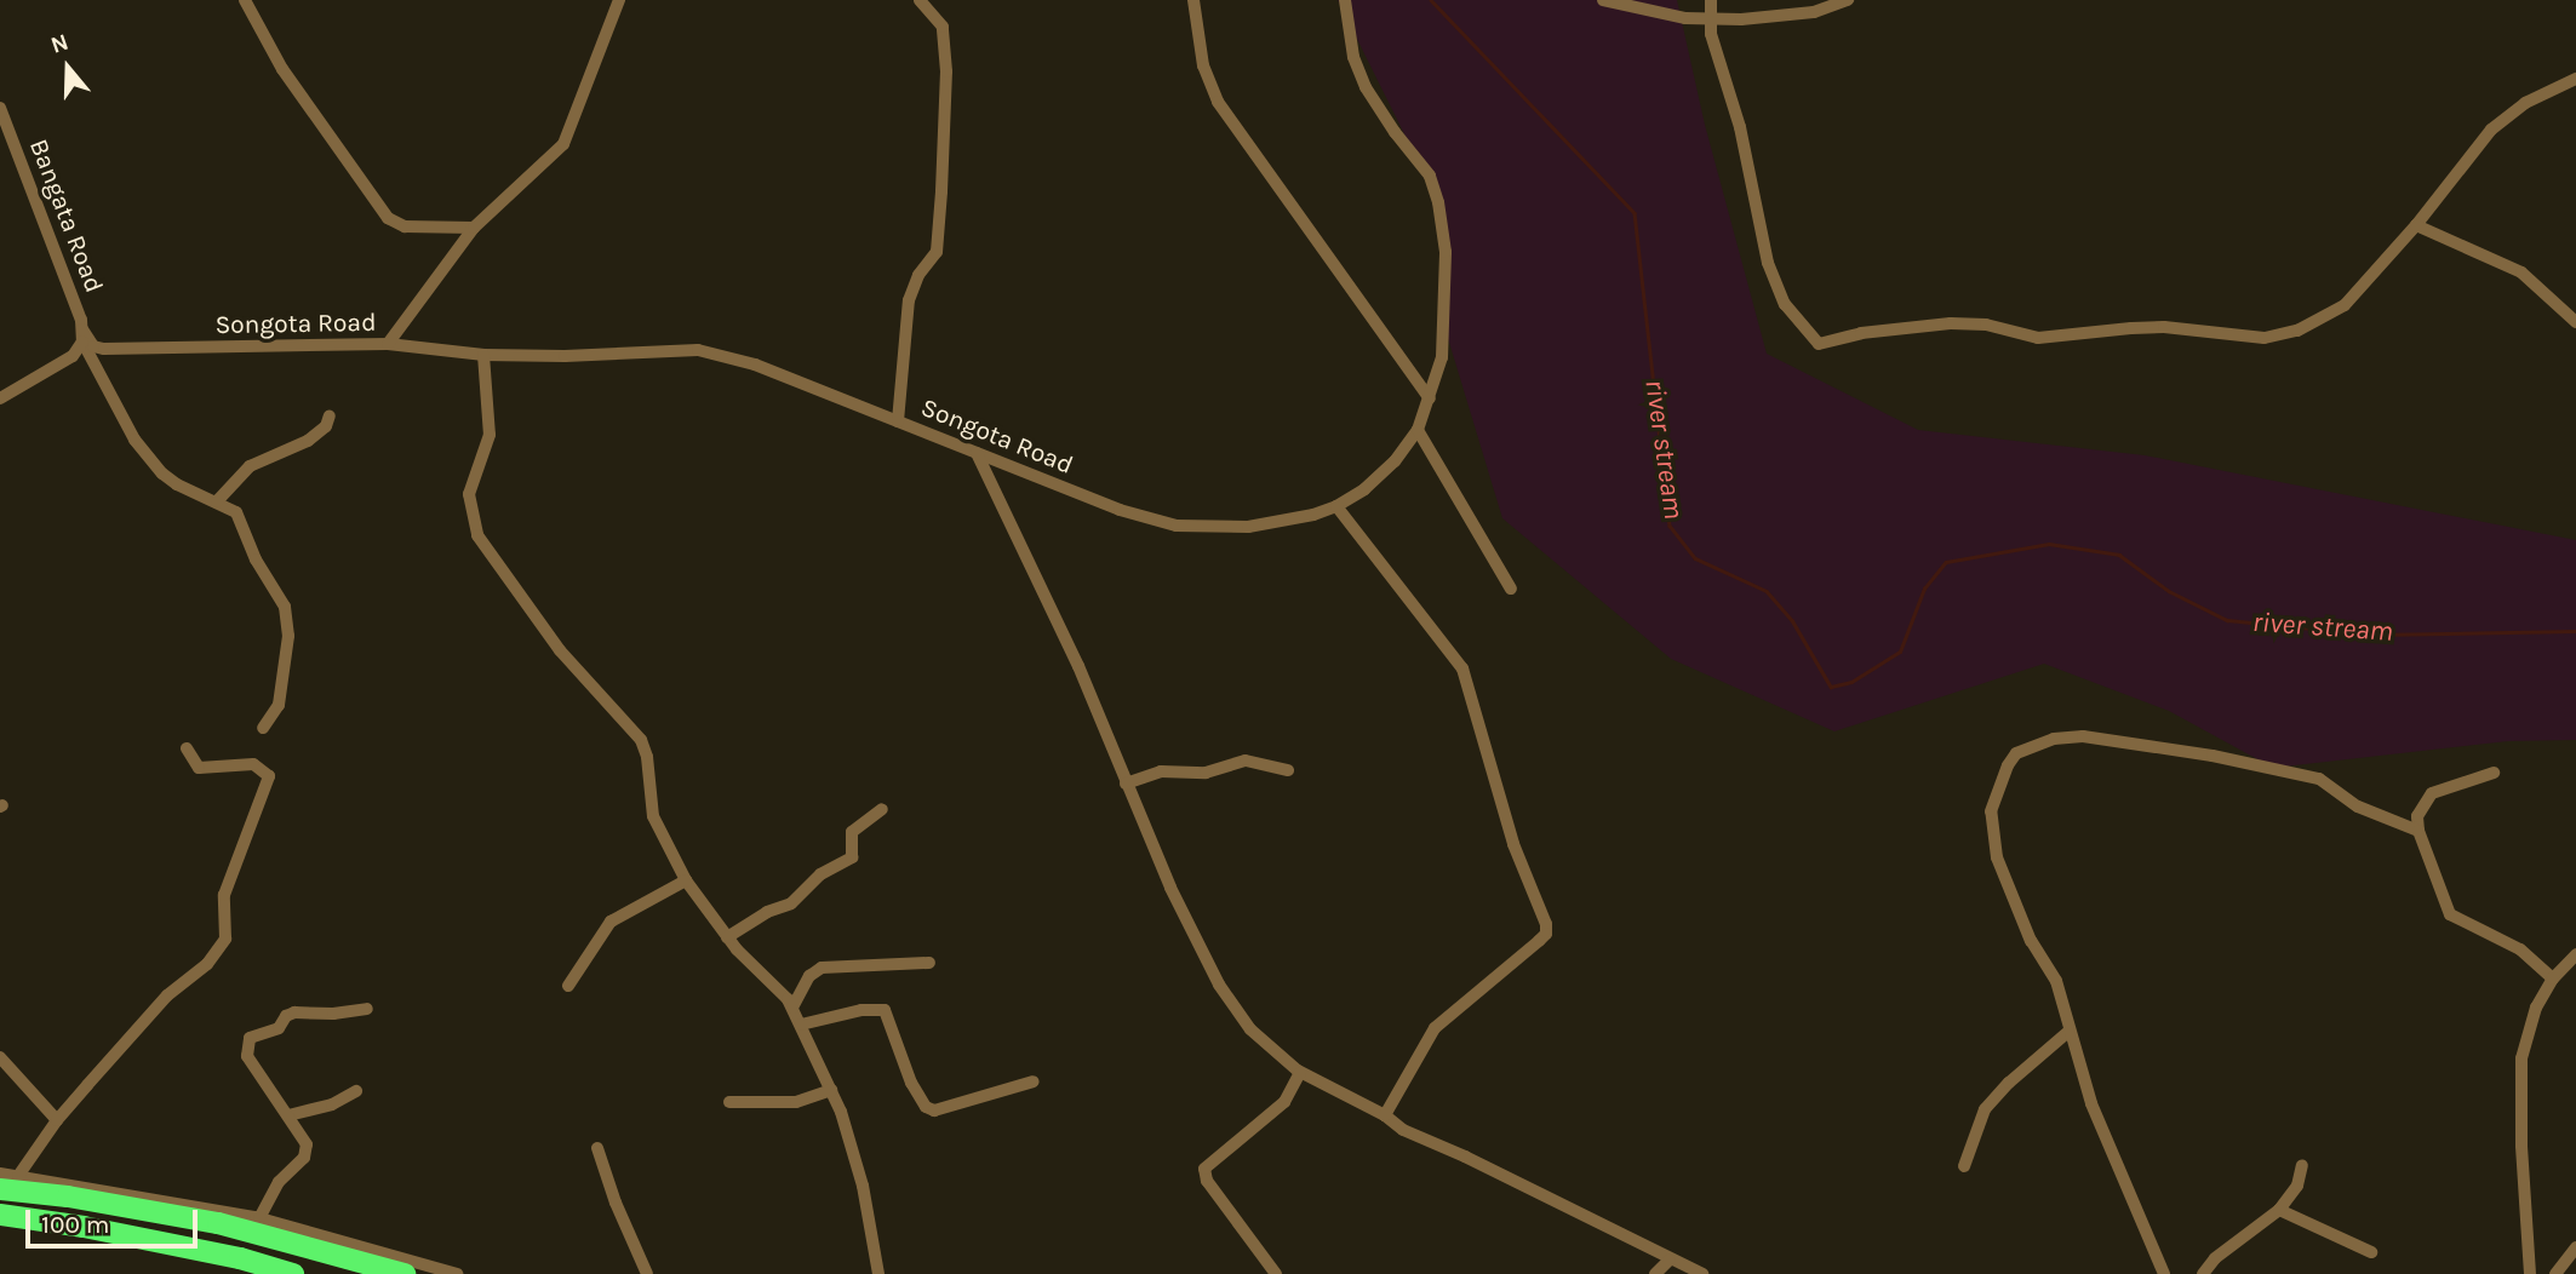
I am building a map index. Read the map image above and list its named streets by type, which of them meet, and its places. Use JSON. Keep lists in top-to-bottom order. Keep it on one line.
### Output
{"streets":{"street":["Bangata Road","Songota Road"]},"crossings":[["Bangata Road","Songota Road"]],"water":["river stream"],"scale_bar":"100 m","north":"top"}
